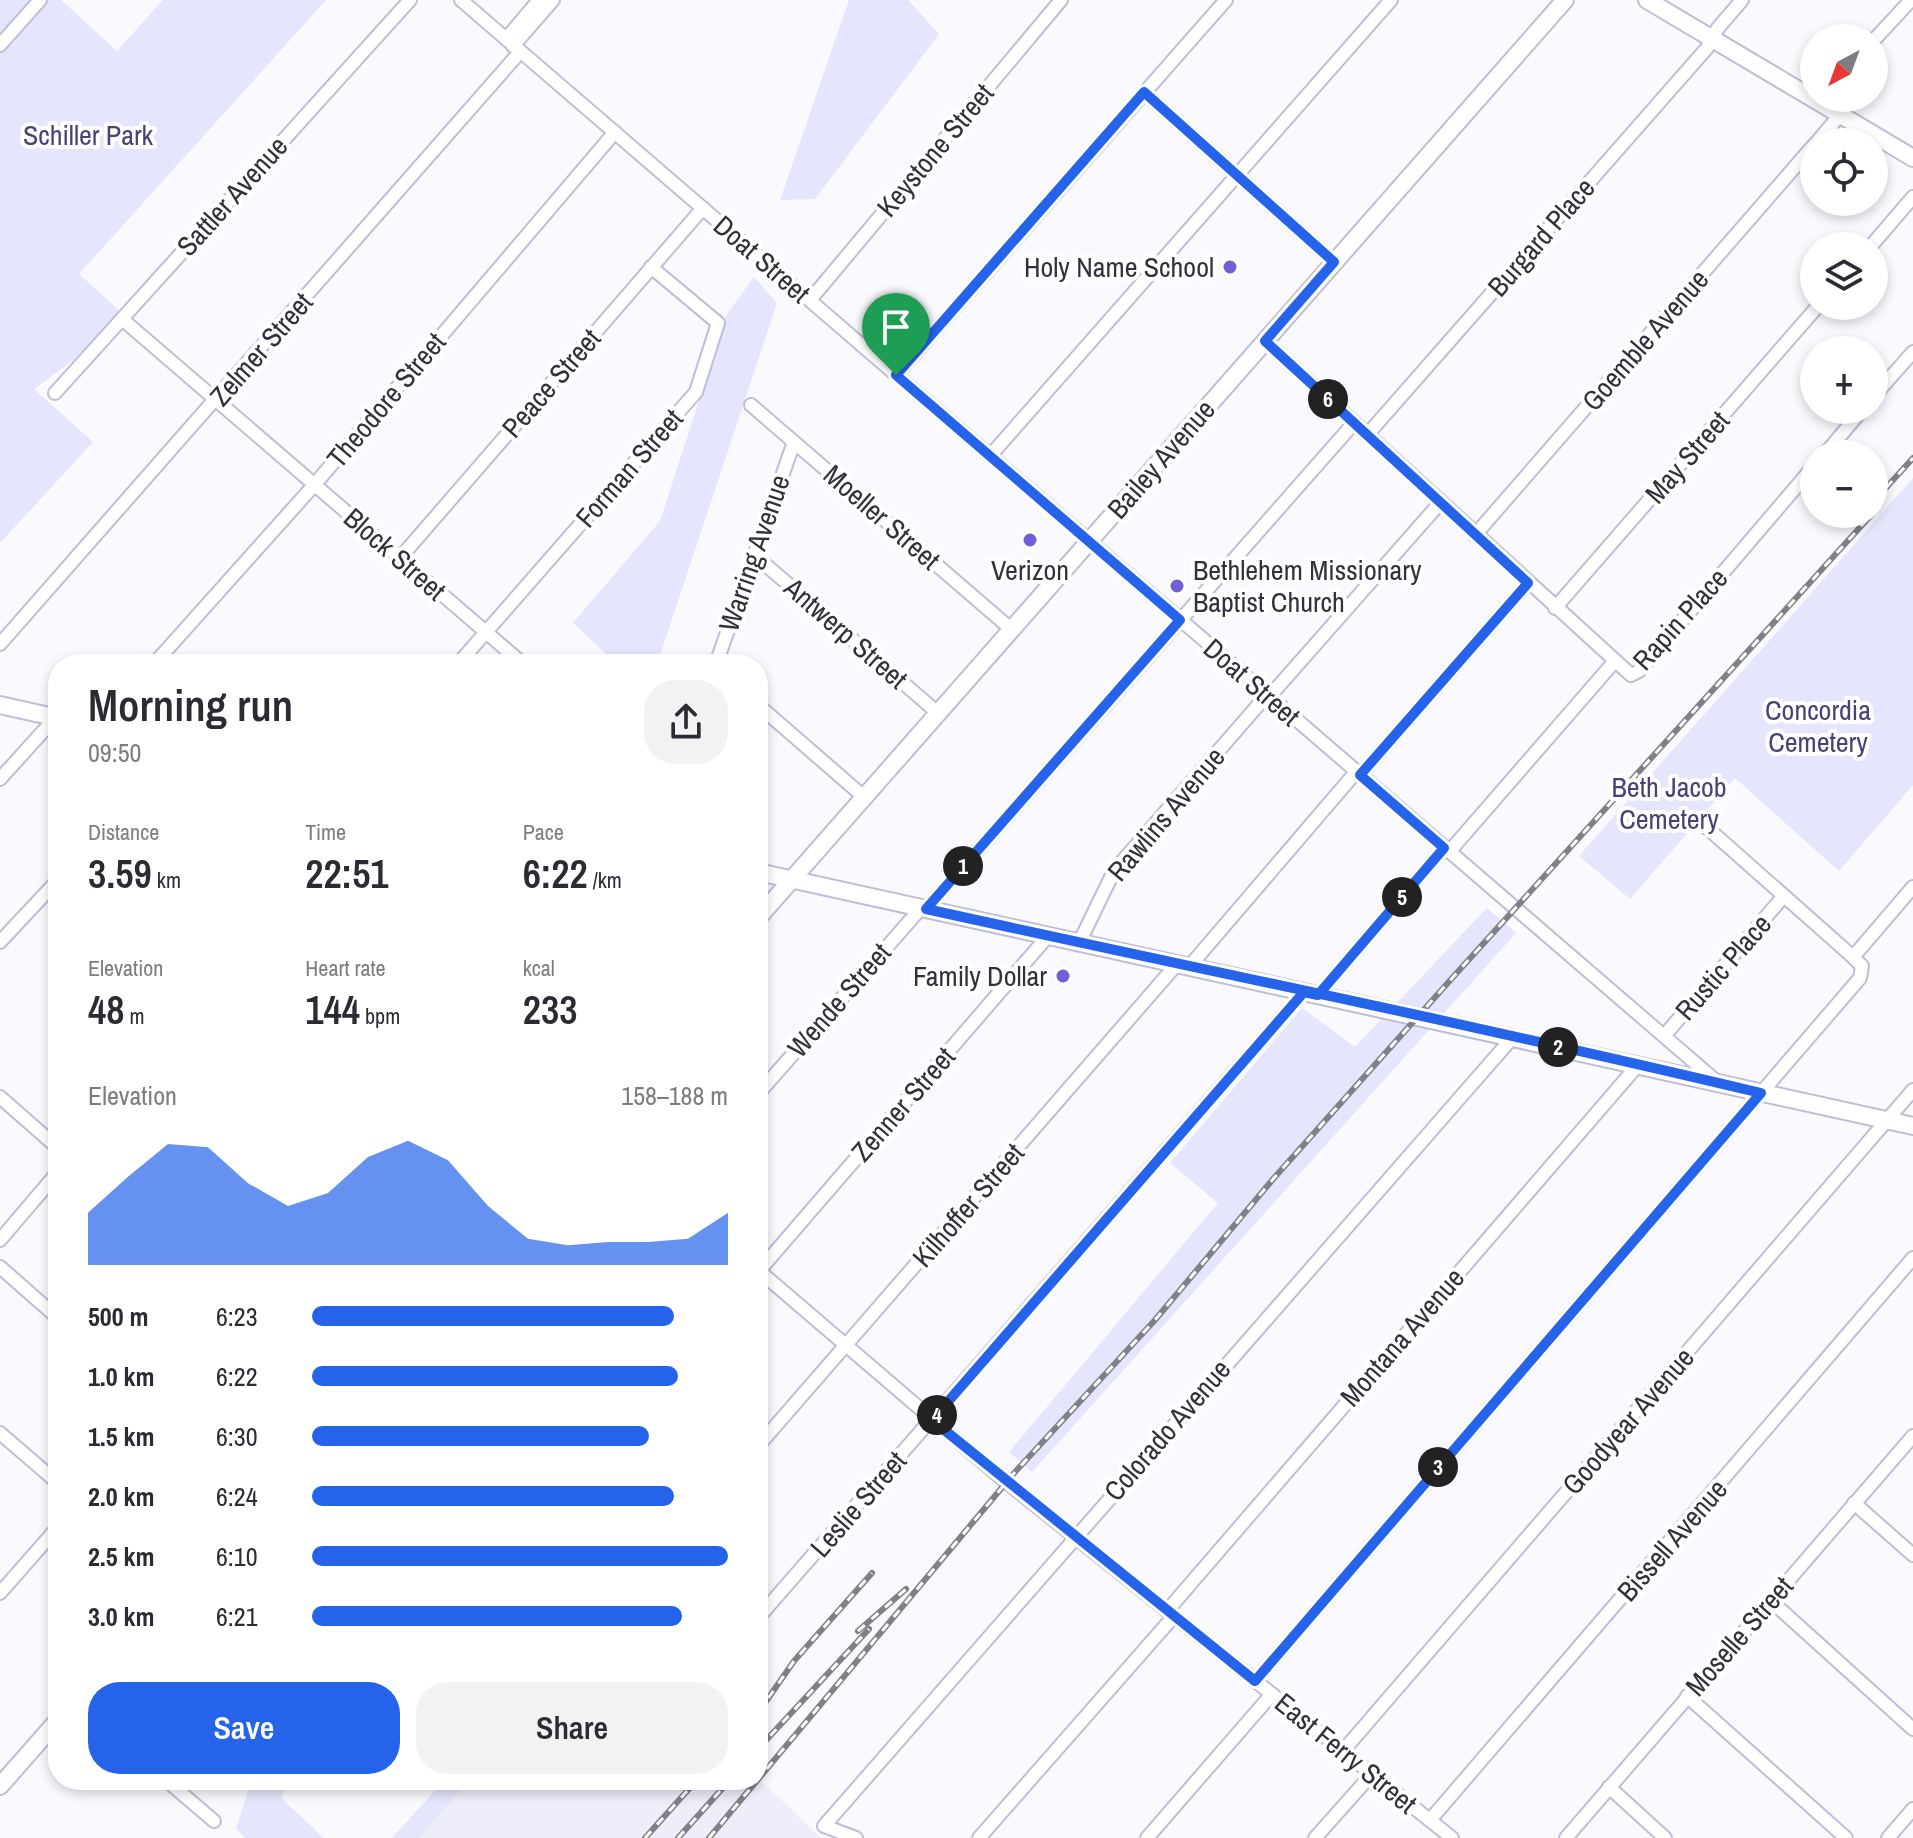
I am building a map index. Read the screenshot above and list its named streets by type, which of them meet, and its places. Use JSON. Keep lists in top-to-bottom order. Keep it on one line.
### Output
{"streets":{"main road":["Bailey Avenue"],"street":["Keystone Street","Sattler Avenue","Burgard Place","Doat Street","Goemble Avenue","Zelmer Street","Peace Street","Theodore Street","May Street","Forman Street","Moeller Street","Warring Avenue","Block Street","Rapin Place","Antwerp Street","Rawlins Avenue","Rustic Place","Wende Street","Zenner Street","Kilhoffer Street","Montana Avenue","Goodyear Avenue","Colorado Avenue","Leslie Street","Bissell Avenue","Moselle Street","East Ferry Street"]},"crossings":[["Keystone Street","Doat Street"],["Sattler Avenue","Block Street"],["Doat Street","Zelmer Street"],["Doat Street","Peace Street"],["Doat Street","Theodore Street"],["Doat Street","Bailey Avenue"],["Doat Street","Rapin Place"],["Doat Street","Rawlins Avenue"],["Doat Street","Rustic Place"],["Zelmer Street","Block Street"],["Peace Street","Forman Street"],["Peace Street","Block Street"],["Theodore Street","Block Street"],["Bailey Avenue","Moeller Street"],["Bailey Avenue","Antwerp Street"],["Forman Street","Block Street"],["Moeller Street","Warring Avenue"],["Warring Avenue","Antwerp Street"],["Rapin Place","Leslie Street"],["Kilhoffer Street","East Ferry Street"],["Montana Avenue","East Ferry Street"],["Goodyear Avenue","East Ferry Street"],["Colorado Avenue","East Ferry Street"],["Leslie Street","East Ferry Street"],["Bissell Avenue","East Ferry Street"]],"parks":["Schiller Park","Concordia Cemetery","Beth Jacob Cemetery"],"places":["Holy Name School","Verizon","Bethlehem Missionary Baptist Church","Family Dollar"],"north":"bottom left","page":{"map_buttons":["+","−"],"pins":["6","1","5","2","4","3"],"heading":["Morning run","09:50"],"stats":[["Distance","3.59 km"],["Time","22:51"],["Pace","6:22 /km"],["Elevation","48 m"],["Heart rate","144 bpm"],["kcal","233"]],"chart":["Elevation","158–188 m"],"list":[{"name":"500 m","note":"6:23"},{"name":"1.0 km","note":"6:22"},{"name":"1.5 km","note":"6:30"},{"name":"2.0 km","note":"6:24"},{"name":"2.5 km","note":"6:10"},{"name":"3.0 km","note":"6:21"}],"buttons":["Save","Share"]}}
